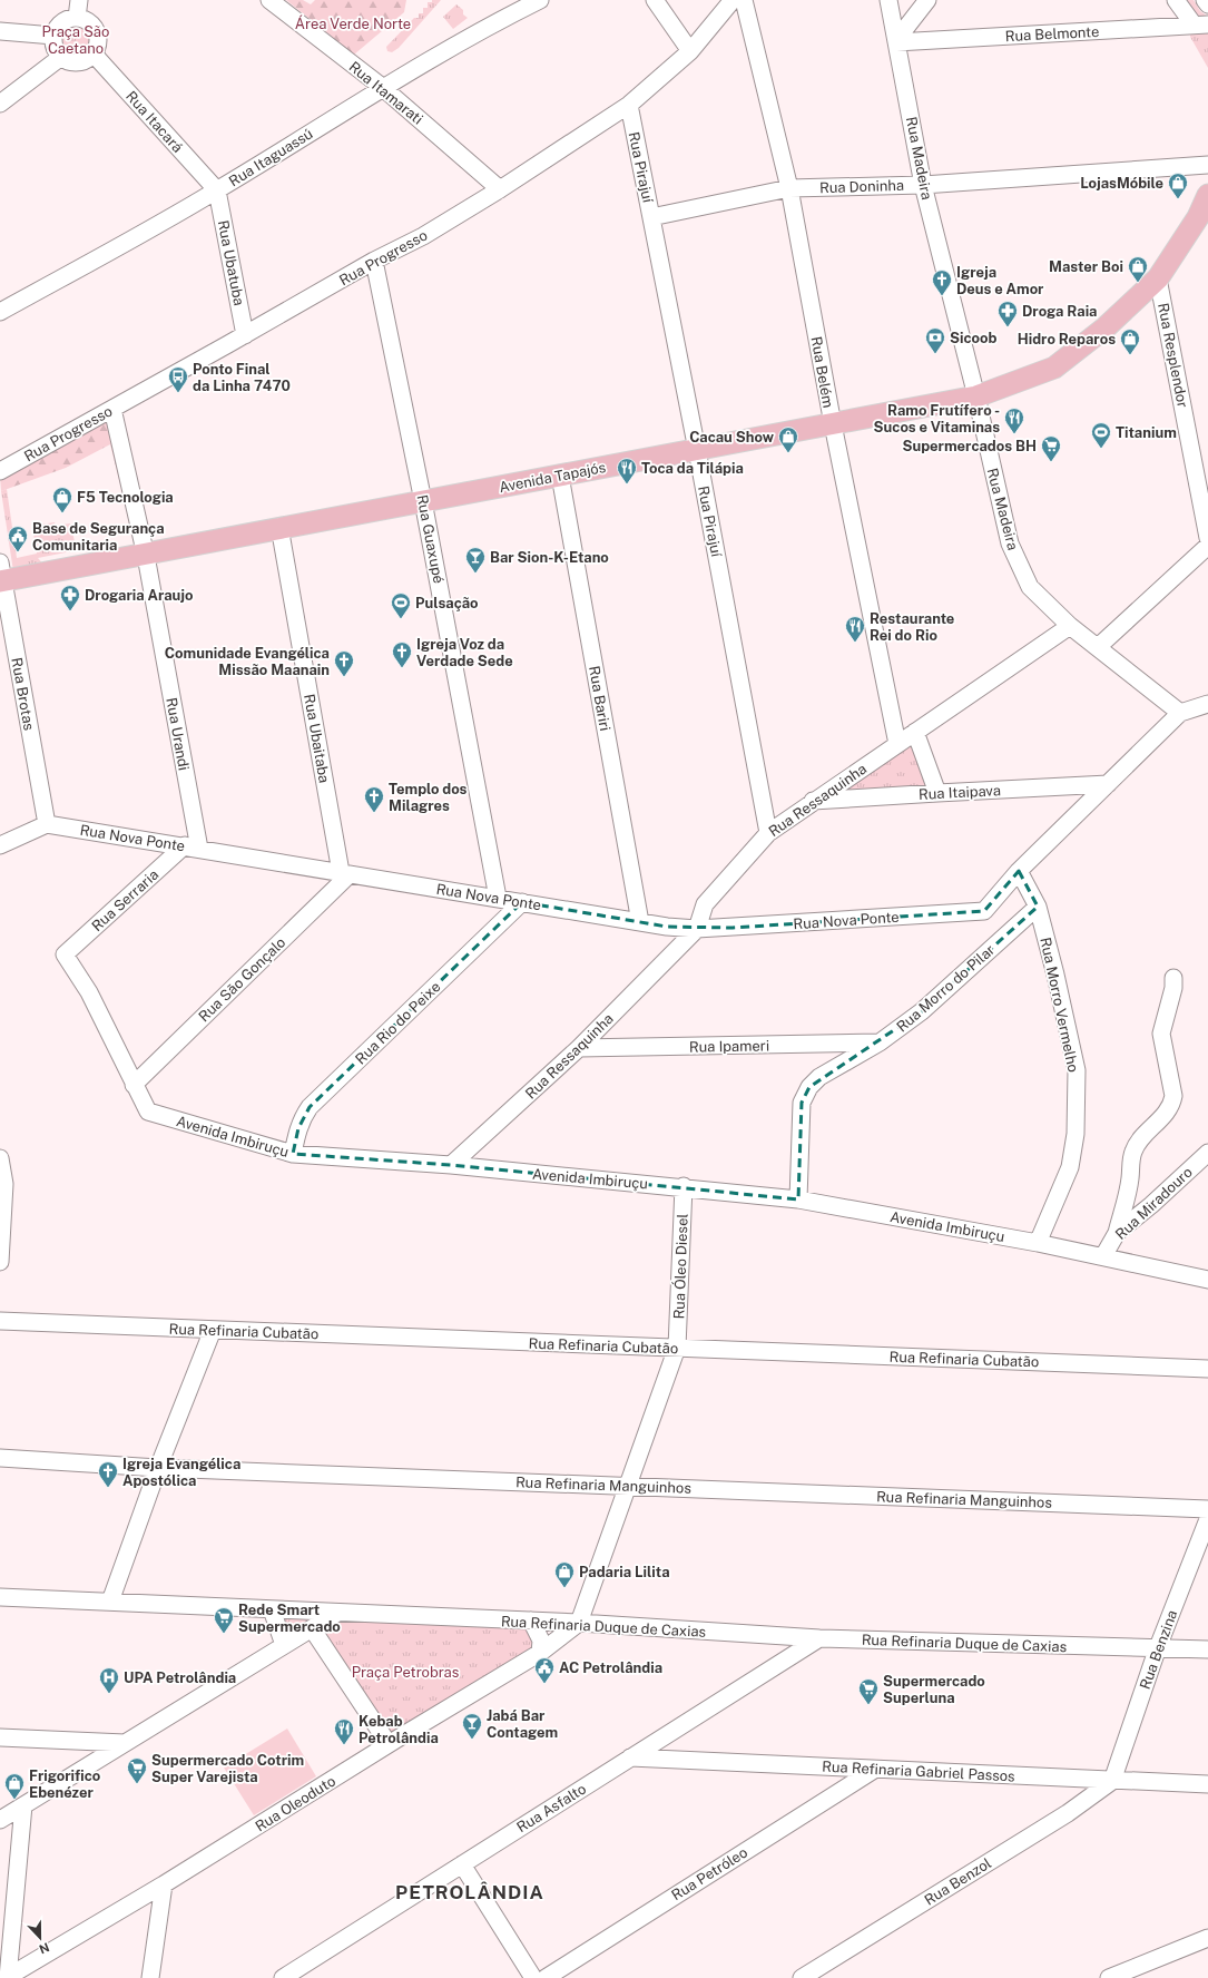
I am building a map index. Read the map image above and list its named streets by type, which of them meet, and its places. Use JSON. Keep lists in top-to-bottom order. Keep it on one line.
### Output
{"streets":{"main road":["Avenida Tapajós"],"street":["Rua Belmonte","Rua Itamarati","Rua Itacará","Rua Itaguassú","Rua Madeira","Rua Pirajuí","Rua Doninha","Rua Progresso","Rua Ubatuba","Rua Resplendor","Rua Belém","Rua Guaxupé","Rua Brotas","Rua Bariri","Rua Urandi","Rua Ubaitaba","Rua Itaipava","Rua Ressaquinha","Rua Nova Ponte","Rua Serraria","Rua São Gonçalo","Rua Morro do Pilar","Rua Morro Vermelho","Rua Rio do Peixe","Rua Ipameri","Avenida Imbiruçu","Rua Miradouro","Rua Óleo Diesel","Rua Refinaria Cubatão","Rua Refinaria Manguinhos","Rua Refinaria Duque de Caxias","Rua Benzina","Rua Refinaria Gabriel Passos","Rua Oleoduto","Rua Asfalto","Rua Petróleo","Rua Benzol"]},"crossings":[["Rua Belmonte","Rua Madeira"],["Rua Itamarati","Rua Itaguassú"],["Rua Itamarati","Rua Progresso"],["Rua Itacará","Rua Itaguassú"],["Rua Itacará","Rua Ubatuba"],["Rua Itaguassú","Rua Ubatuba"],["Rua Madeira","Rua Doninha"],["Rua Madeira","Avenida Tapajós"],["Rua Madeira","Rua Ressaquinha"],["Rua Pirajuí","Rua Doninha"],["Rua Pirajuí","Rua Progresso"],["Rua Pirajuí","Avenida Tapajós"],["Rua Pirajuí","Rua Ressaquinha"],["Rua Doninha","Rua Belém"],["Rua Progresso","Rua Ubatuba"],["Rua Progresso","Rua Guaxupé"],["Rua Progresso","Rua Urandi"],["Rua Resplendor","Avenida Tapajós"],["Rua Belém","Avenida Tapajós"],["Rua Belém","Rua Ressaquinha"],["Avenida Tapajós","Rua Guaxupé"],["Avenida Tapajós","Rua Brotas"],["Avenida Tapajós","Rua Bariri"],["Avenida Tapajós","Rua Urandi"],["Avenida Tapajós","Rua Ubaitaba"],["Rua Guaxupé","Rua Nova Ponte"],["Rua Brotas","Rua Nova Ponte"],["Rua Bariri","Rua Nova Ponte"],["Rua Urandi","Rua Nova Ponte"],["Rua Urandi","Rua Serraria"],["Rua Ubaitaba","Rua Nova Ponte"],["Rua Ubaitaba","Rua São Gonçalo"],["Rua Itaipava","Rua Ressaquinha"],["Rua Ressaquinha","Rua Nova Ponte"],["Rua Ressaquinha","Rua Ipameri"],["Rua Ressaquinha","Avenida Imbiruçu"],["Rua Nova Ponte","Rua Serraria"],["Rua Nova Ponte","Rua São Gonçalo"],["Rua Nova Ponte","Rua Morro Vermelho"],["Rua Nova Ponte","Rua Rio do Peixe"],["Rua Serraria","Avenida Imbiruçu"],["Rua São Gonçalo","Avenida Imbiruçu"],["Rua Morro do Pilar","Rua Morro Vermelho"],["Rua Morro do Pilar","Rua Ipameri"],["Rua Morro do Pilar","Avenida Imbiruçu"],["Rua Morro Vermelho","Avenida Imbiruçu"],["Rua Rio do Peixe","Avenida Imbiruçu"],["Avenida Imbiruçu","Rua Miradouro"],["Avenida Imbiruçu","Rua Óleo Diesel"],["Rua Óleo Diesel","Rua Refinaria Cubatão"],["Rua Óleo Diesel","Rua Refinaria Manguinhos"],["Rua Óleo Diesel","Rua Refinaria Duque de Caxias"],["Rua Óleo Diesel","Rua Oleoduto"],["Rua Refinaria Duque de Caxias","Rua Benzina"],["Rua Refinaria Duque de Caxias","Rua Oleoduto"],["Rua Refinaria Duque de Caxias","Rua Asfalto"],["Rua Benzina","Rua Refinaria Gabriel Passos"],["Rua Benzina","Rua Benzol"],["Rua Refinaria Gabriel Passos","Rua Asfalto"],["Rua Refinaria Gabriel Passos","Rua Petróleo"],["Rua Refinaria Gabriel Passos","Rua Benzol"]],"districts":["PETROLÂNDIA"],"parks":["Área Verde Norte","Praça São Caetano","Praça Petrobras"],"places":{"shop":["LojasMóbile","Master Boi","Hidro Reparos","Cacau Show","F5 Tecnologia","Padaria Lilita","Frigorifico Ebenézer"],"church":["Igreja Deus e Amor","Igreja Voz da Verdade Sede","Comunidade Evangélica Missão Maanain","Templo dos Milagres","Igreja Evangélica Apostólica"],"pharmacy":["Droga Raia","Drogaria Araujo"],"bank":["Sicoob"],"bus stop":["Ponto Final da Linha 7470"],"restaurant":["Ramo Frutífero - Sucos e Vitaminas","Toca da Tilápia","Restaurante Rei do Rio","Kebab Petrolândia"],"sports":["Titanium","Pulsação"],"supermarket":["Supermercados BH","Rede Smart Supermercado","Supermercado Superluna","Supermercado Cotrim Super Varejista"],"public building":["Base de Segurança Comunitaria","AC Petrolândia"],"bar":["Bar Sion-K-Etano","Jabá Bar Contagem"],"hospital":["UPA Petrolândia"]},"north":"bottom"}
